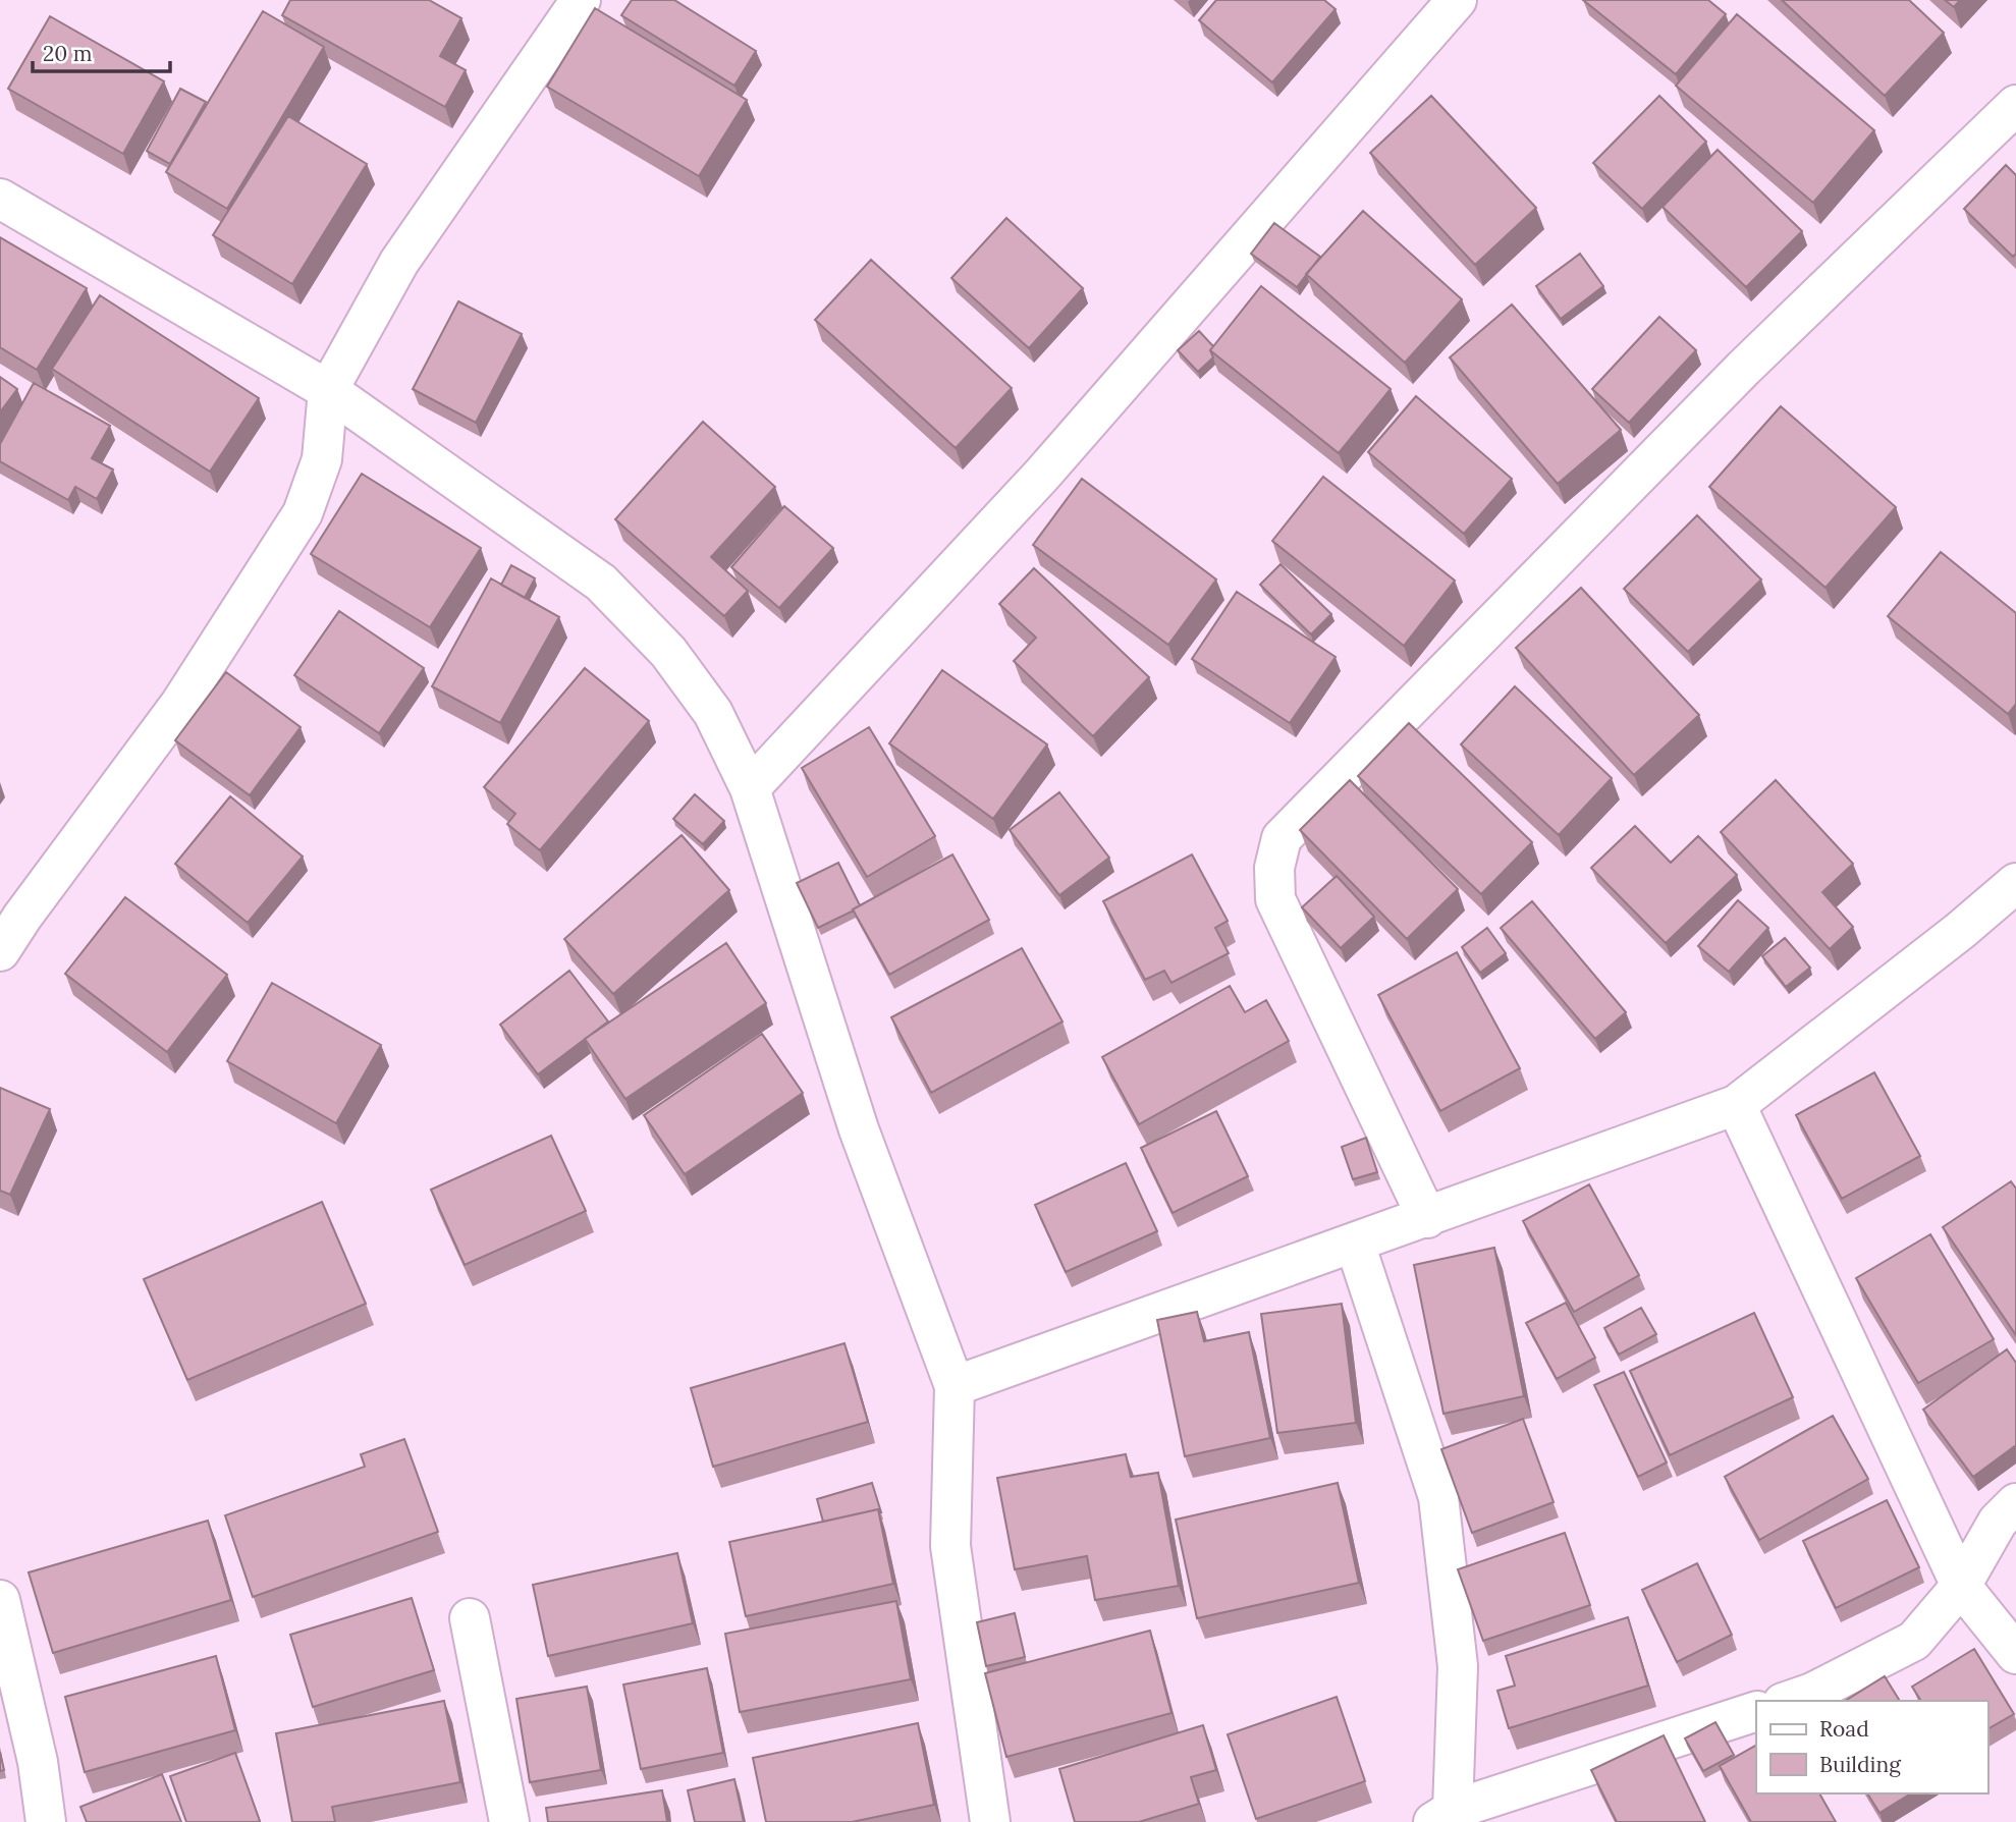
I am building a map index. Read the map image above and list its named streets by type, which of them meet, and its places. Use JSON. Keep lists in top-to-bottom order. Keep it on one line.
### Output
{"legend":["Road","Building"],"scale_bar":"20 m"}
